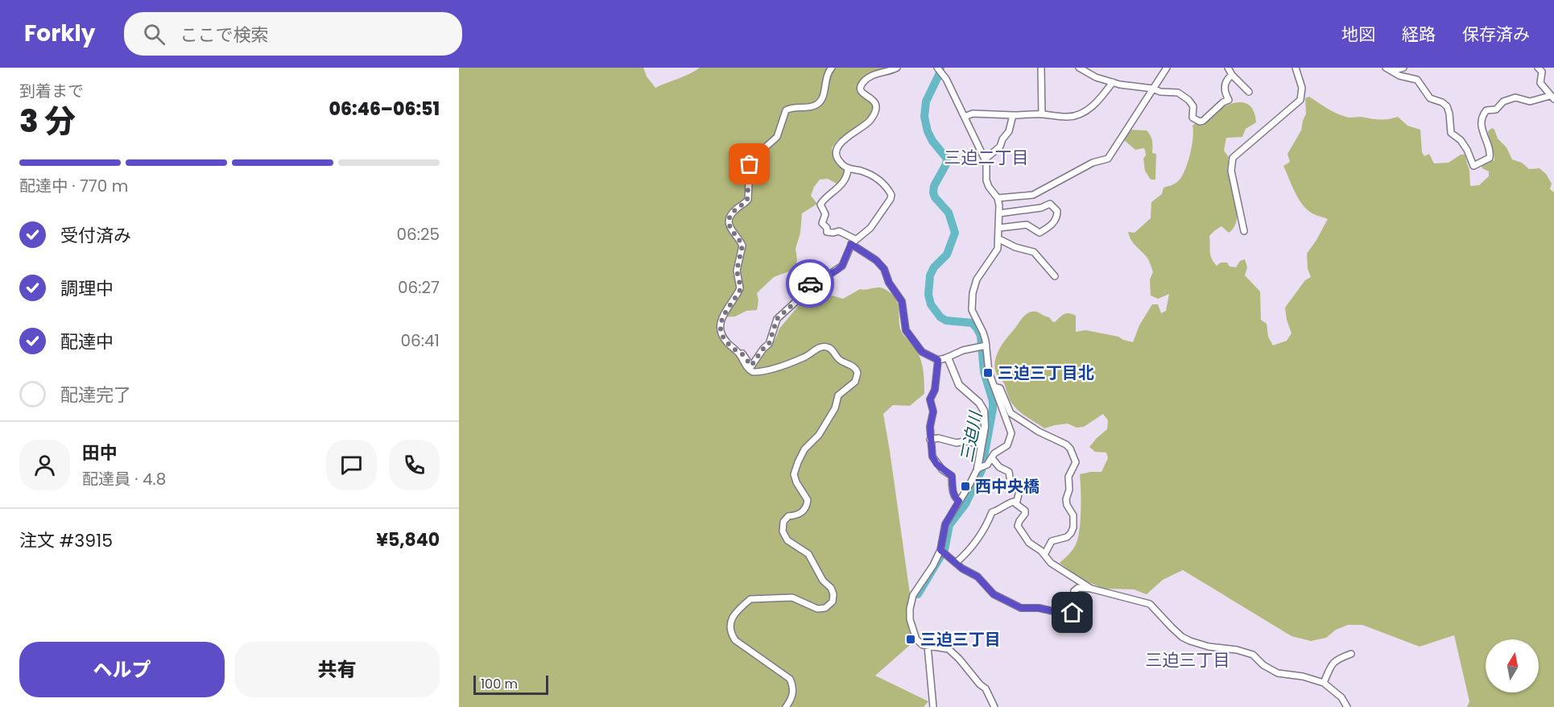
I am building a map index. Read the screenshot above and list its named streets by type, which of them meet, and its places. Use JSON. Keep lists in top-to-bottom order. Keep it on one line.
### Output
{"districts":["三迫二丁目","三迫三丁目"],"water":["三迫川"],"places":{"transit":["三迫三丁目北","西中央橋","三迫三丁目"]},"scale_bar":"100 m","north":"top","page":{"header":"Forkly","search":"ここで検索","nav":["地図","経路","保存済み"],"heading":["3 分","到着まで","06:46–06:51"],"panel":["田中","配達員 · 4.8","注文 #3915","¥5,840"],"bar":"配達中 · 770 m","list":[["受付済み","06:25"],["調理中","06:27"],["配達中","06:41"],"配達完了"],"buttons":["ヘルプ","共有"],"scale":"100 m"}}
